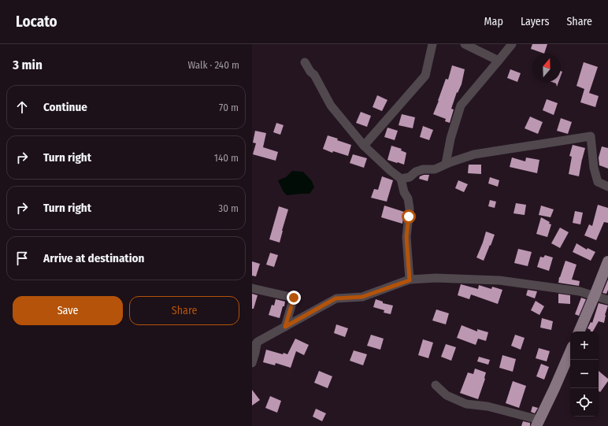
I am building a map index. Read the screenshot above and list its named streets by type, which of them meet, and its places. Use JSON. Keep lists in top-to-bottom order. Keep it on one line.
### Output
{"north":"top","page":{"header":"Locato","nav":["Map","Layers","Share"],"heading":["3 min","Walk · 240 m"],"list":[["Continue","70 m"],["Turn right","140 m"],["Turn right","30 m"],"Arrive at destination"],"buttons":["Save","Share"],"map_buttons":["+","−"]}}
